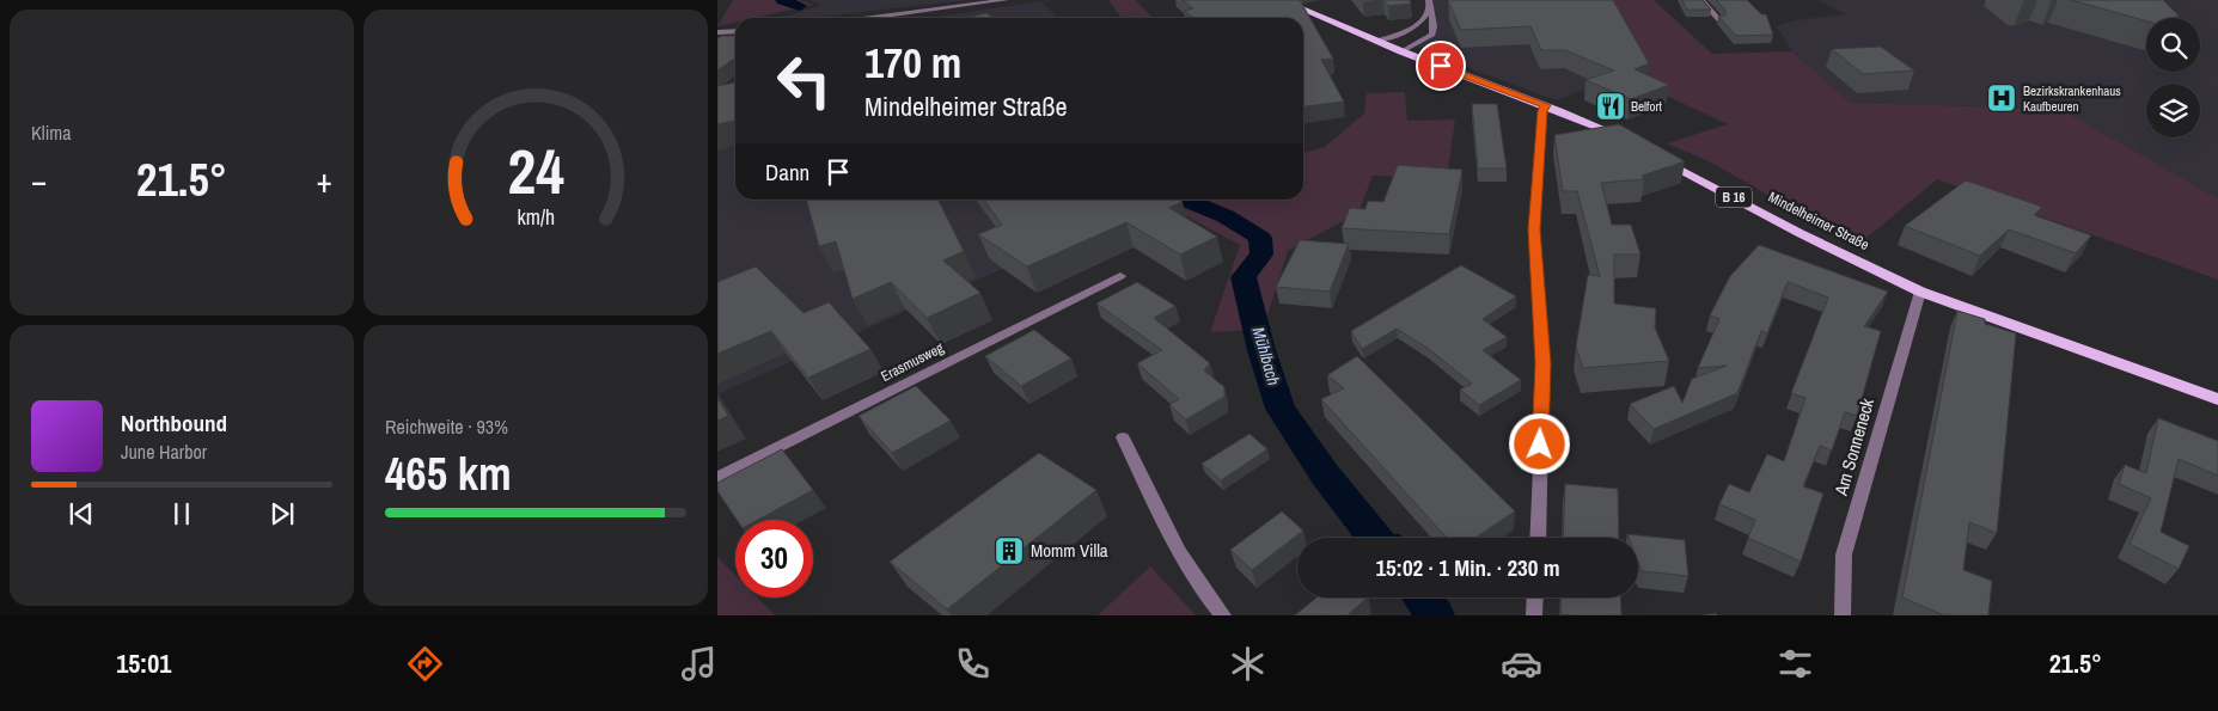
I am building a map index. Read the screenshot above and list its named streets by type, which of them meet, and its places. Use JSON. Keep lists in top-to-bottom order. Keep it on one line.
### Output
{"streets":{"main road":["B 16","Mindelheimer Straße"],"street":["Erasmusweg","Am Sonneneck"]},"crossings":[["Mindelheimer Straße","Am Sonneneck"]],"water":["Mühlbach"],"places":{"hospital":["Bezirkskrankenhaus Kaufbeuren"],"restaurant":["Belfort"],"building":["Momm Villa"]},"page":{"tile":["Klima",["Reichweite · 93%","465 km"]],"turn":["170 m","Mindelheimer Straße"],"then":"Dann","heat":["−","21.5°","+"],"song":["Northbound","June Harbor"],"limit":"30","trip":"15:02 · 1 Min. · 230 m","tabs":["15:01","21.5°"],"gauge":["24","km/h"]}}
